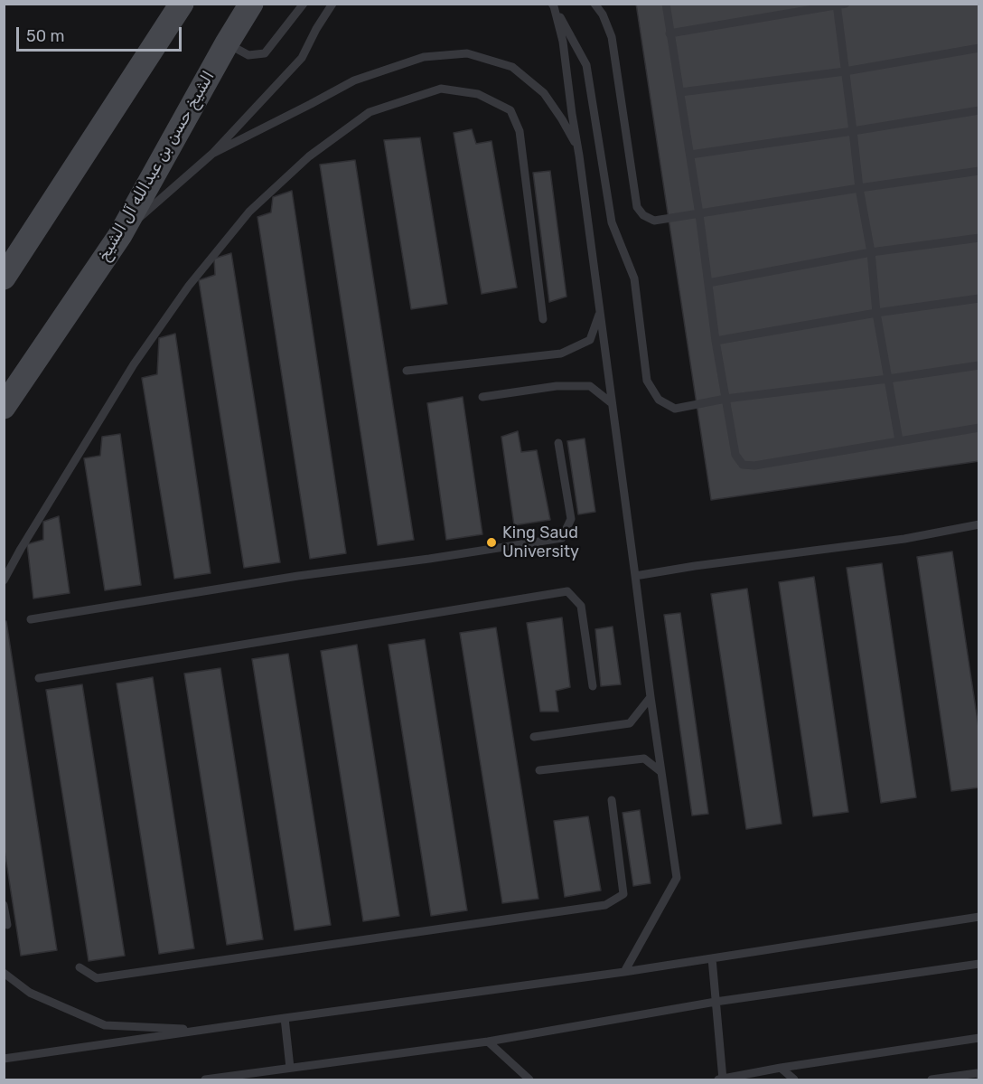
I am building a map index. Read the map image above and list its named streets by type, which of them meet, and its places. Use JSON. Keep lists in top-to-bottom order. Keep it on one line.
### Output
{"streets":{"main road":["الشيخ حسن بن عبدالله آل الشيخ"]},"places":["King Saud University"],"scale_bar":"50 m"}
